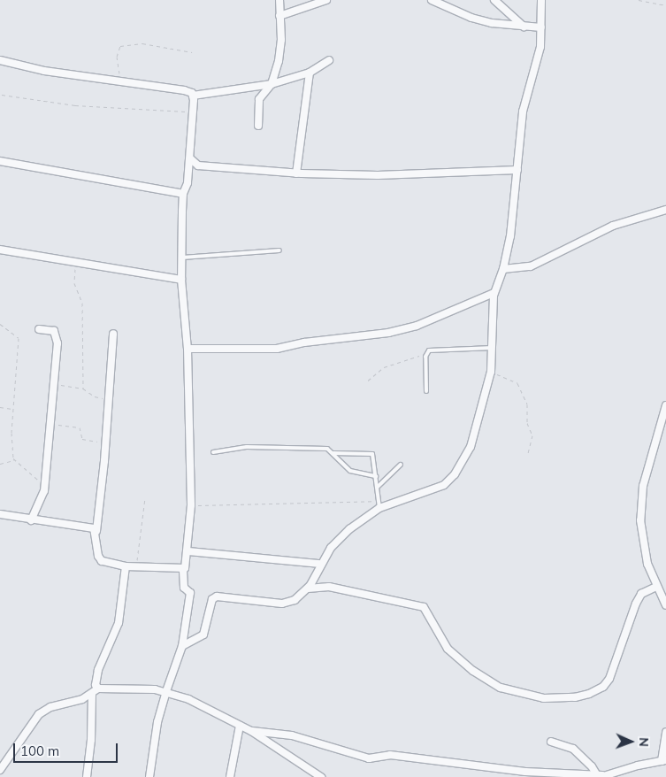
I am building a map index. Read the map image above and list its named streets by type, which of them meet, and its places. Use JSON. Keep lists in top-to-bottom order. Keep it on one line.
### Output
{"scale_bar":"100 m","north":"right"}
